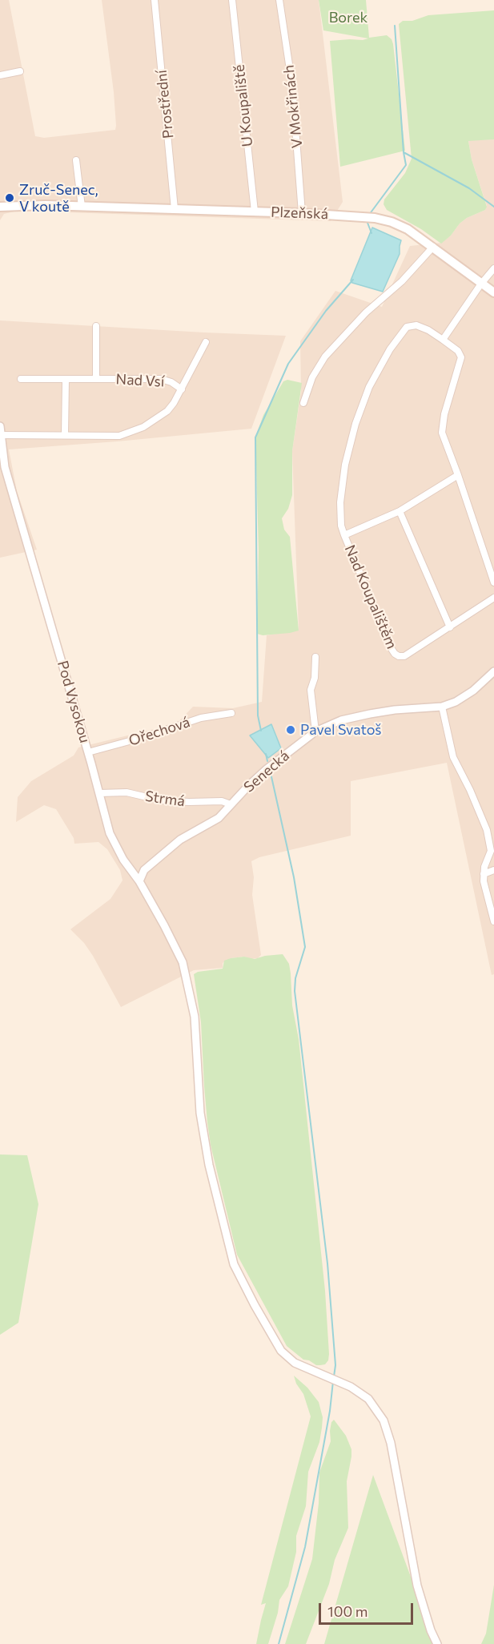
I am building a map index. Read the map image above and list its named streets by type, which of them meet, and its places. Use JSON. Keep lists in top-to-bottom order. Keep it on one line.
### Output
{"streets":{"main road":["Plzeňská"],"street":["Prostřední","U Koupaliště","V Mokřinách","Nad Vsí","Nad Koupalištěm","Pod Vysokou","Ořechová","Senecká","Strmá"]},"crossings":[["Prostřední","Plzeňská"],["U Koupaliště","Plzeňská"],["V Mokřinách","Plzeňská"],["Nad Vsí","Pod Vysokou"],["Pod Vysokou","Ořechová"],["Pod Vysokou","Senecká"],["Pod Vysokou","Strmá"],["Senecká","Strmá"]],"parks":["Borek"],"places":["Zruč-Senec, V koutě","Pavel Svatoš"],"scale_bar":"100 m"}
